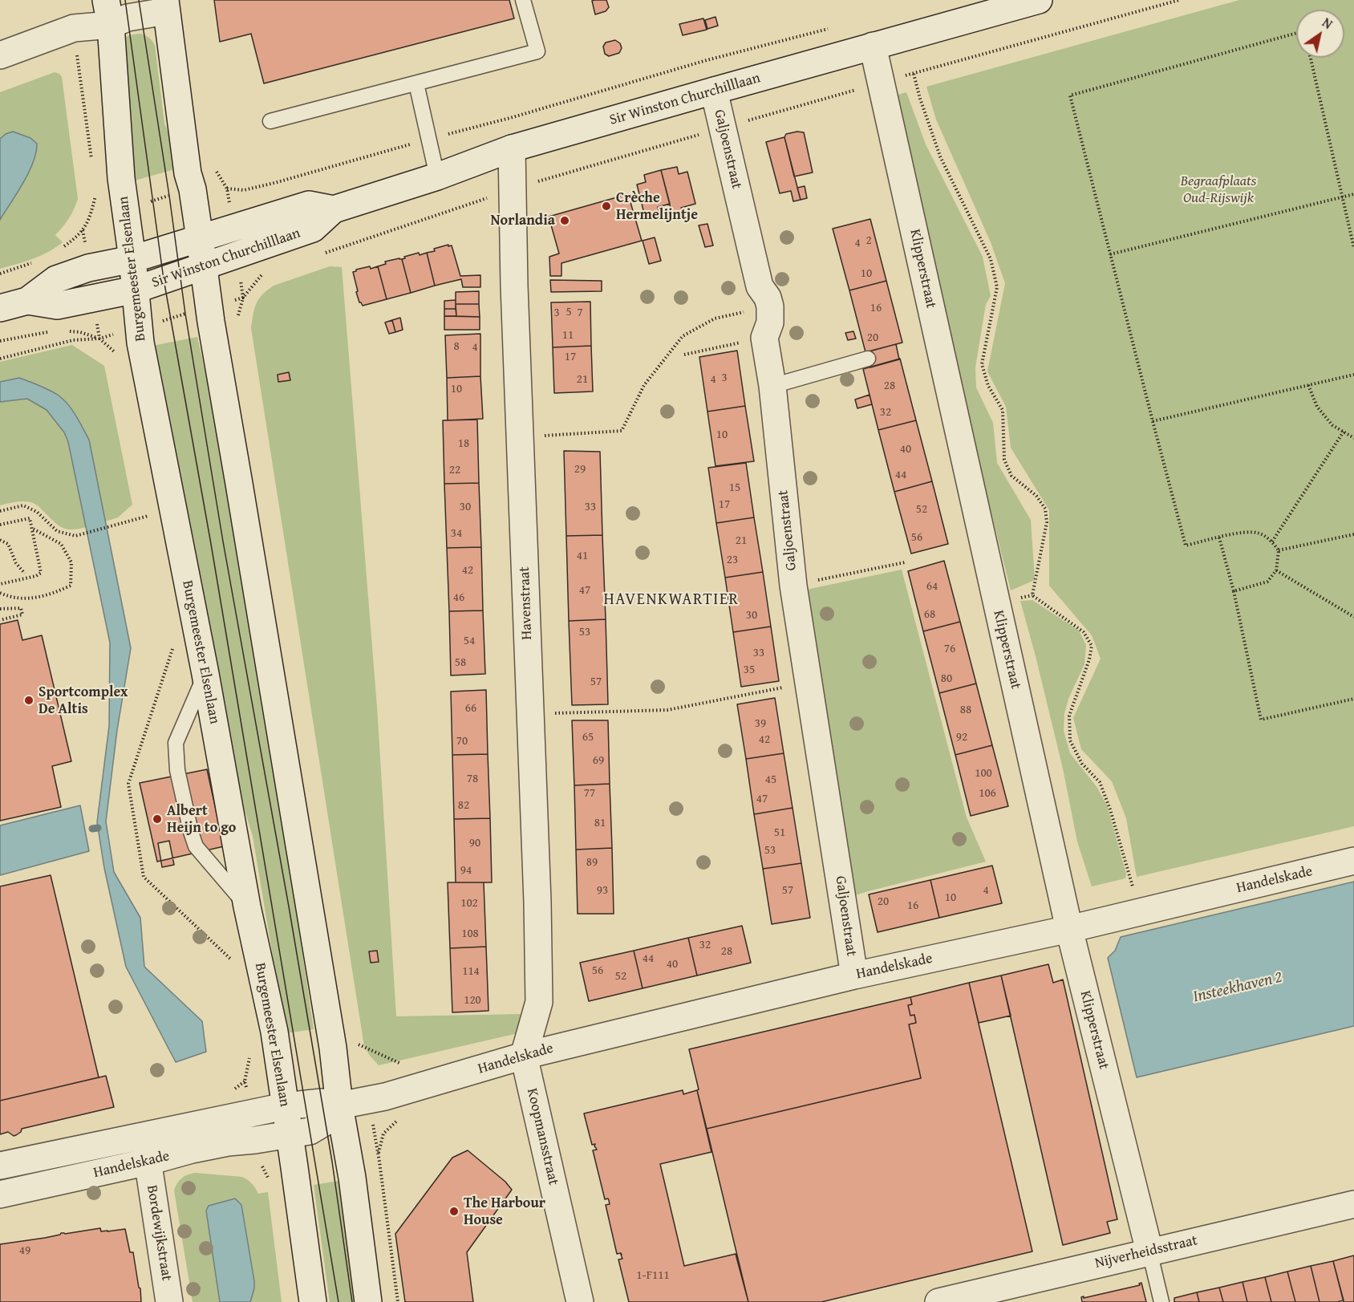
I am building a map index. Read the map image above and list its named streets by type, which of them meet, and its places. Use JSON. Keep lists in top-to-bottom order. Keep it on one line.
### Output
{"streets":{"street":["Sir Winston Churchilllaan","Galjoenstraat","Burgemeester Elsenlaan","Klipperstraat","Havenstraat","Handelskade","Koopmansstraat","Bordewijkstraat","Nijverheidsstraat"]},"crossings":[["Sir Winston Churchilllaan","Galjoenstraat"],["Sir Winston Churchilllaan","Burgemeester Elsenlaan"],["Sir Winston Churchilllaan","Klipperstraat"],["Sir Winston Churchilllaan","Havenstraat"],["Galjoenstraat","Handelskade"],["Burgemeester Elsenlaan","Handelskade"],["Klipperstraat","Handelskade"],["Klipperstraat","Nijverheidsstraat"],["Havenstraat","Handelskade"],["Havenstraat","Koopmansstraat"],["Handelskade","Koopmansstraat"],["Handelskade","Bordewijkstraat"]],"districts":["HAVENKWARTIER"],"water":["Insteekhaven 2"],"parks":["Begraafplaats Oud-Rijswijk"],"places":["Crèche Hermelijntje","Norlandia","Sportcomplex De Altis","Albert Heijn to go","The Harbour House"],"house_numbers":["2","4","10","16","5","3","7","11","20","8","4","17","3","21","4","28","10","32","10","18","40","29","22","44","15","17","30","33","52","34","56","21","41","23","42","64","47","46","68","30","53","54","76","33","58","35","80","57","66","88","39","65","92","42","70","69","100","78","45","77","106","47","82","81","51","90","53","89","94","93","57","4","10","20","102","16","108","32","28","44","40","56","114","52","120","49","1-F111"],"north":"top right"}
